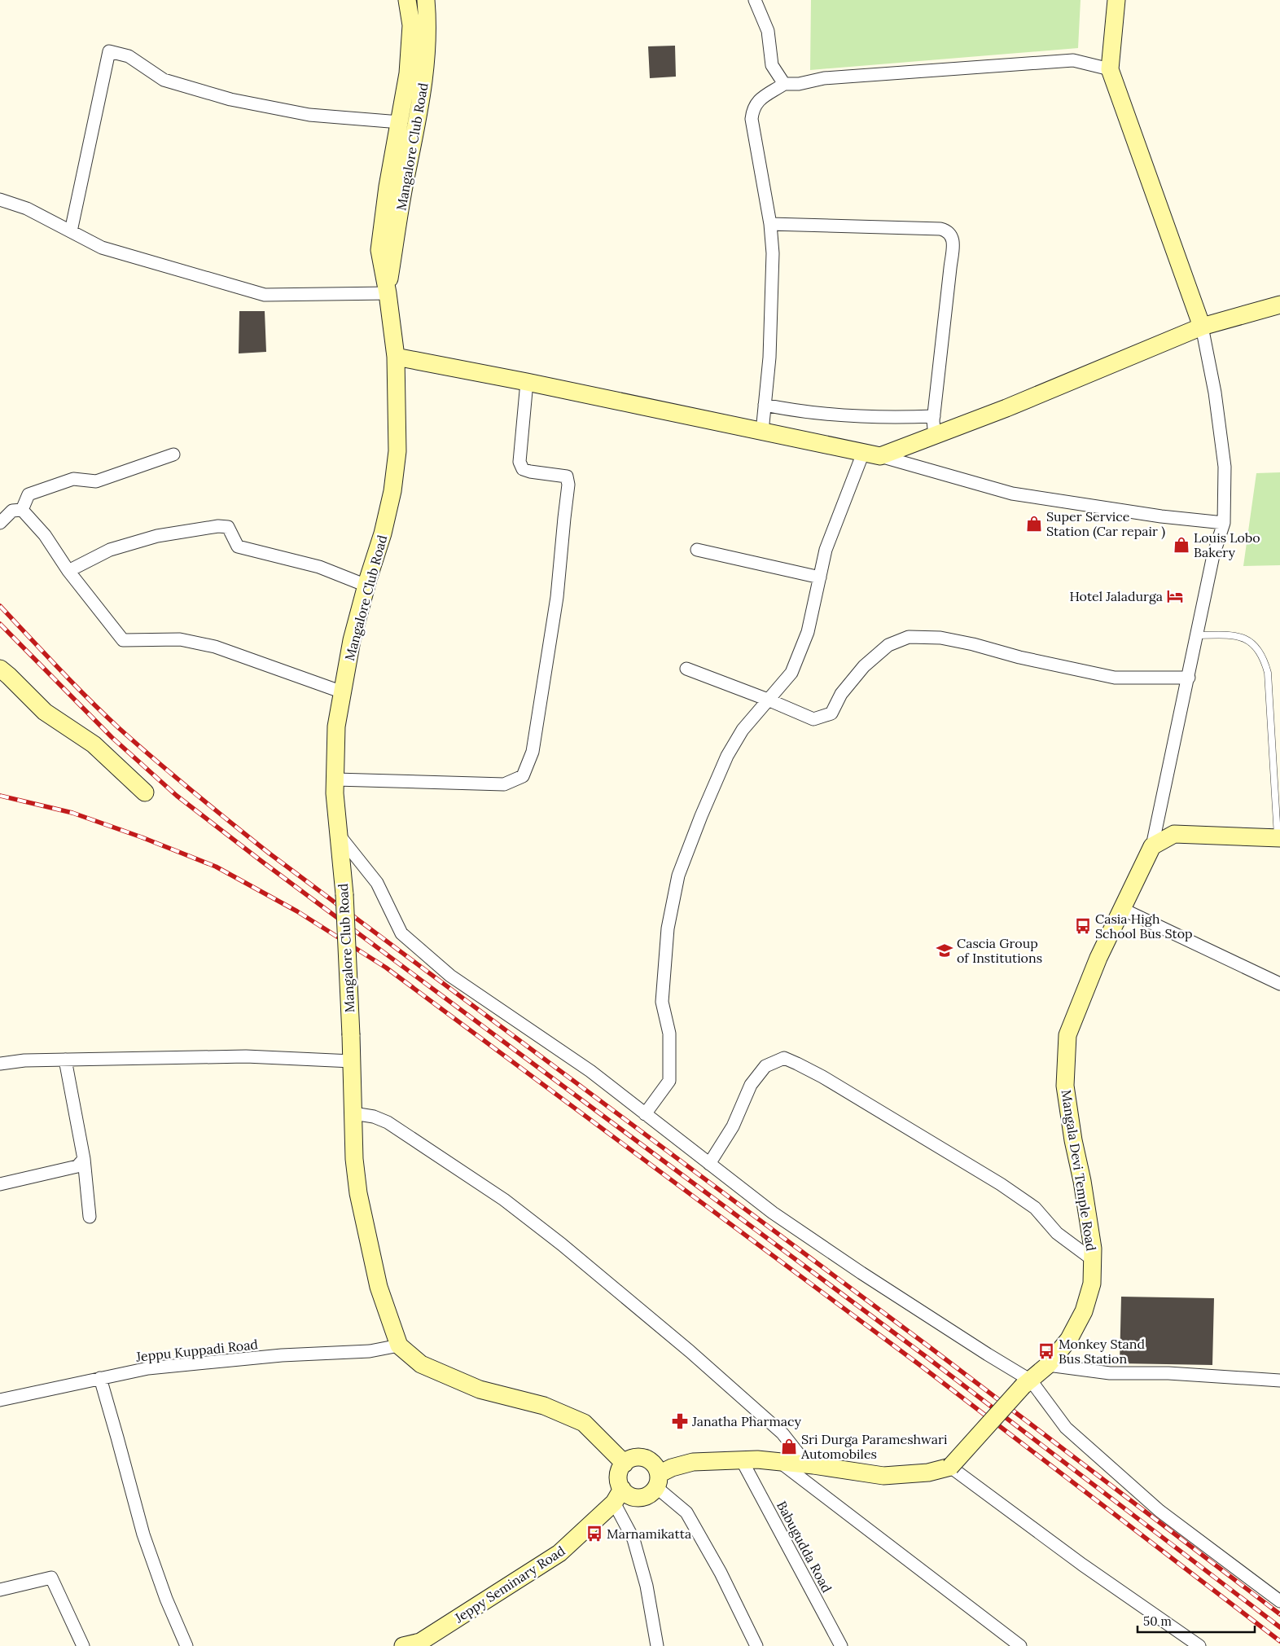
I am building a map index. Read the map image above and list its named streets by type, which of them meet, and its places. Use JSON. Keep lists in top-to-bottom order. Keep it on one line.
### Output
{"streets":{"street":["Mangalore Club Road","Mangala Devi Temple Road","Jeppu Kuppadi Road","Babugudda Road","Jeppy Seminary Road"]},"crossings":[["Mangalore Club Road","Jeppu Kuppadi Road"]],"places":{"shop":["Super Service Station (Car repair )","Louis Lobo Bakery","Sri Durga Parameshwari Automobiles"],"hotel":["Hotel Jaladurga"],"bus stop":["Casia High School Bus Stop","Monkey Stand Bus Station","Marnamikatta"],"school or university":["Cascia Group of Institutions"],"pharmacy":["Janatha Pharmacy"]},"scale_bar":"50 m"}
